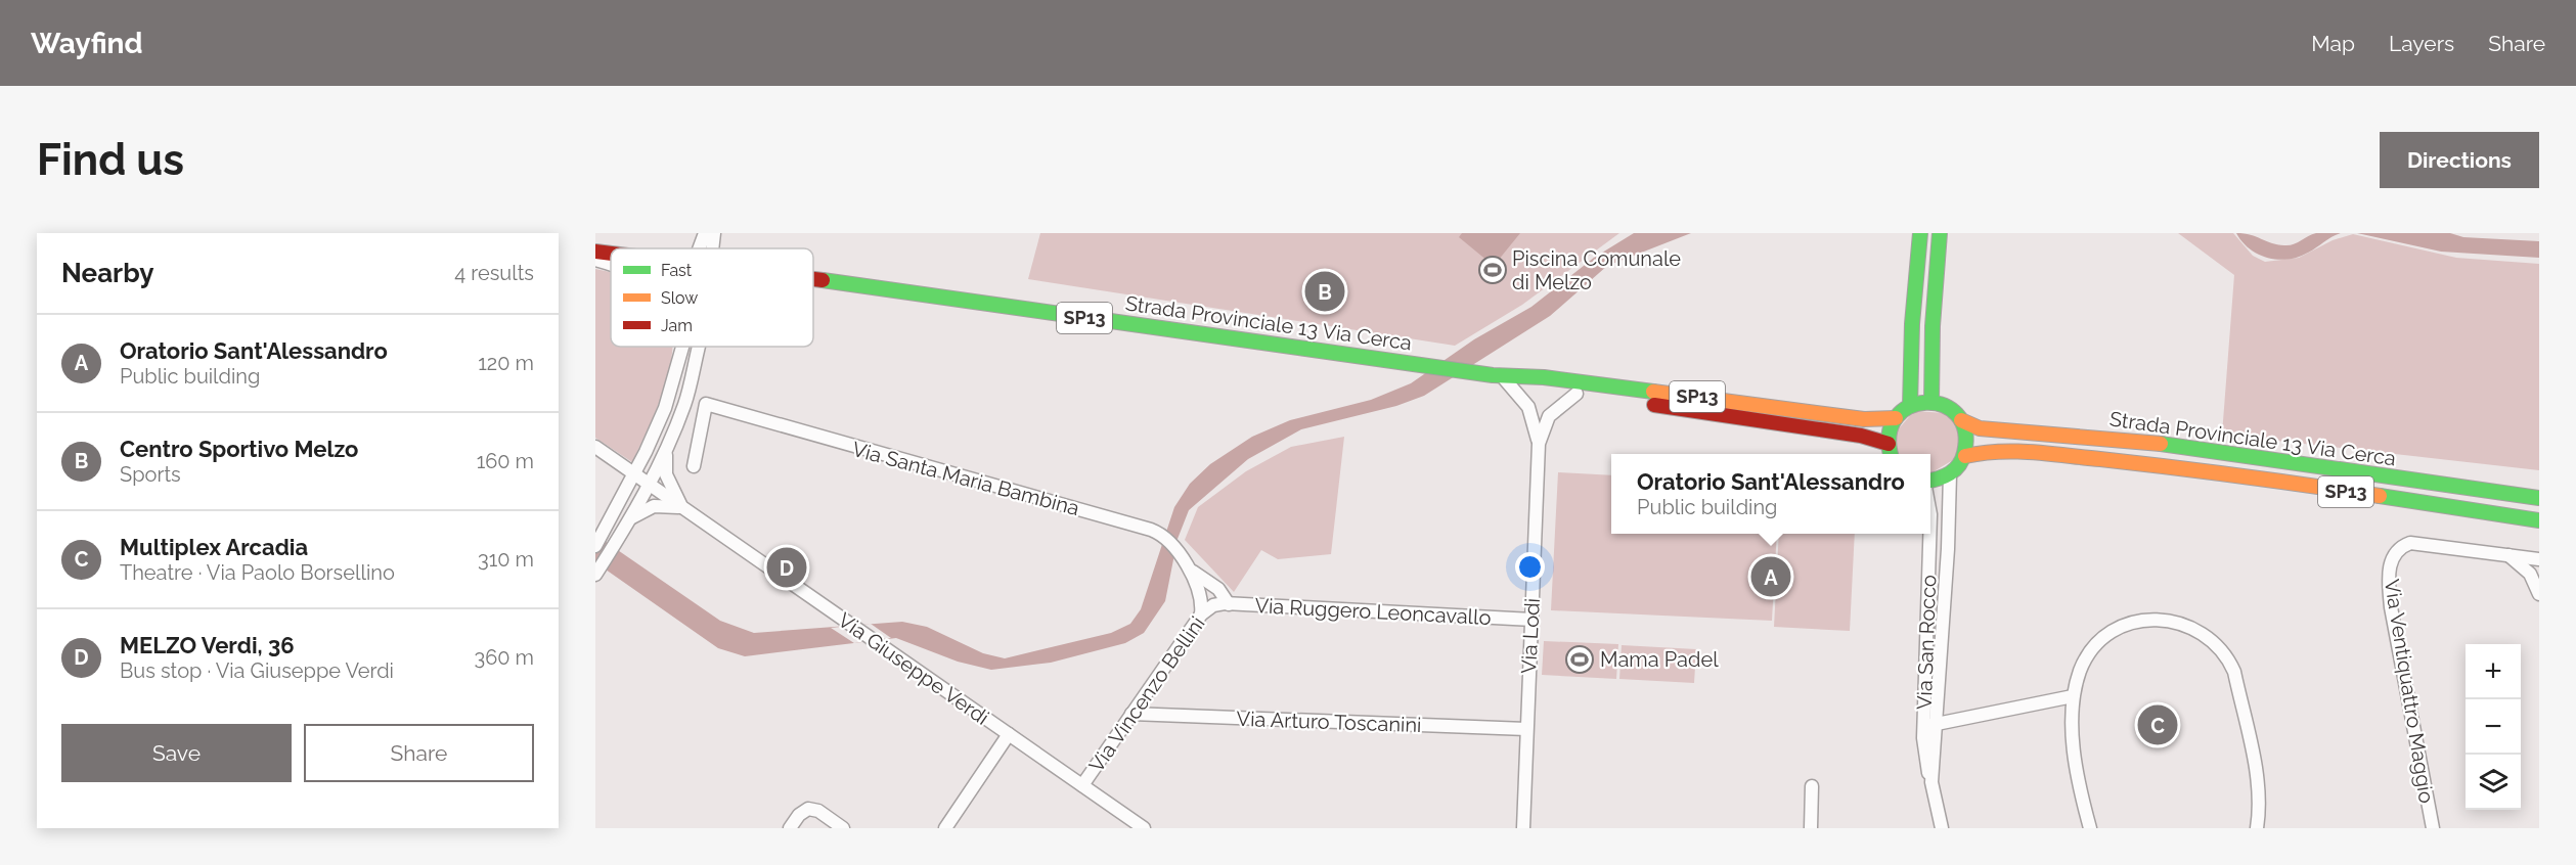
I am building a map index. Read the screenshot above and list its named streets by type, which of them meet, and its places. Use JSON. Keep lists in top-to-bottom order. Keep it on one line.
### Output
{"streets":{"main road":["SP13","Strada Provinciale 13 Via Cerca"],"street":["Via Santa Maria Bambina","Via Ruggero Leoncavallo","Via Lodi","Via San Rocco","Via Giuseppe Verdi","Via Ventiquattro Maggio","Via Vincenzo Bellini","Via Arturo Toscanini"]},"crossings":[["Strada Provinciale 13 Via Cerca","Via Lodi"],["Via Santa Maria Bambina","Via Ruggero Leoncavallo"],["Via Santa Maria Bambina","Via Vincenzo Bellini"],["Via Ruggero Leoncavallo","Via Lodi"],["Via Ruggero Leoncavallo","Via Vincenzo Bellini"],["Via Lodi","Via Arturo Toscanini"],["Via Giuseppe Verdi","Via Vincenzo Bellini"],["Via Vincenzo Bellini","Via Arturo Toscanini"]],"places":{"sports":["Piscina Comunale di Melzo","Mama Padel"]},"legend":["Fast","Slow","Jam"],"page":{"header":"Wayfind","nav":["Map","Layers","Share"],"buttons":["Directions",["Save","Share"]],"title":"Find us","heading":["Nearby","4 results"],"pins":["B","D","A","C"],"list":[{"mark":"A","name":"Oratorio Sant'Alessandro","note":"Public building","value":"120 m"},{"mark":"B","name":"Centro Sportivo Melzo","note":"Sports","value":"160 m"},{"mark":"C","name":"Multiplex Arcadia","note":"Theatre · Via Paolo Borsellino","value":"310 m"},{"mark":"D","name":"MELZO Verdi, 36","note":"Bus stop · Via Giuseppe Verdi","value":"360 m"}],"popup":["Oratorio Sant'Alessandro","Public building"],"map_buttons":["+","−"]}}
